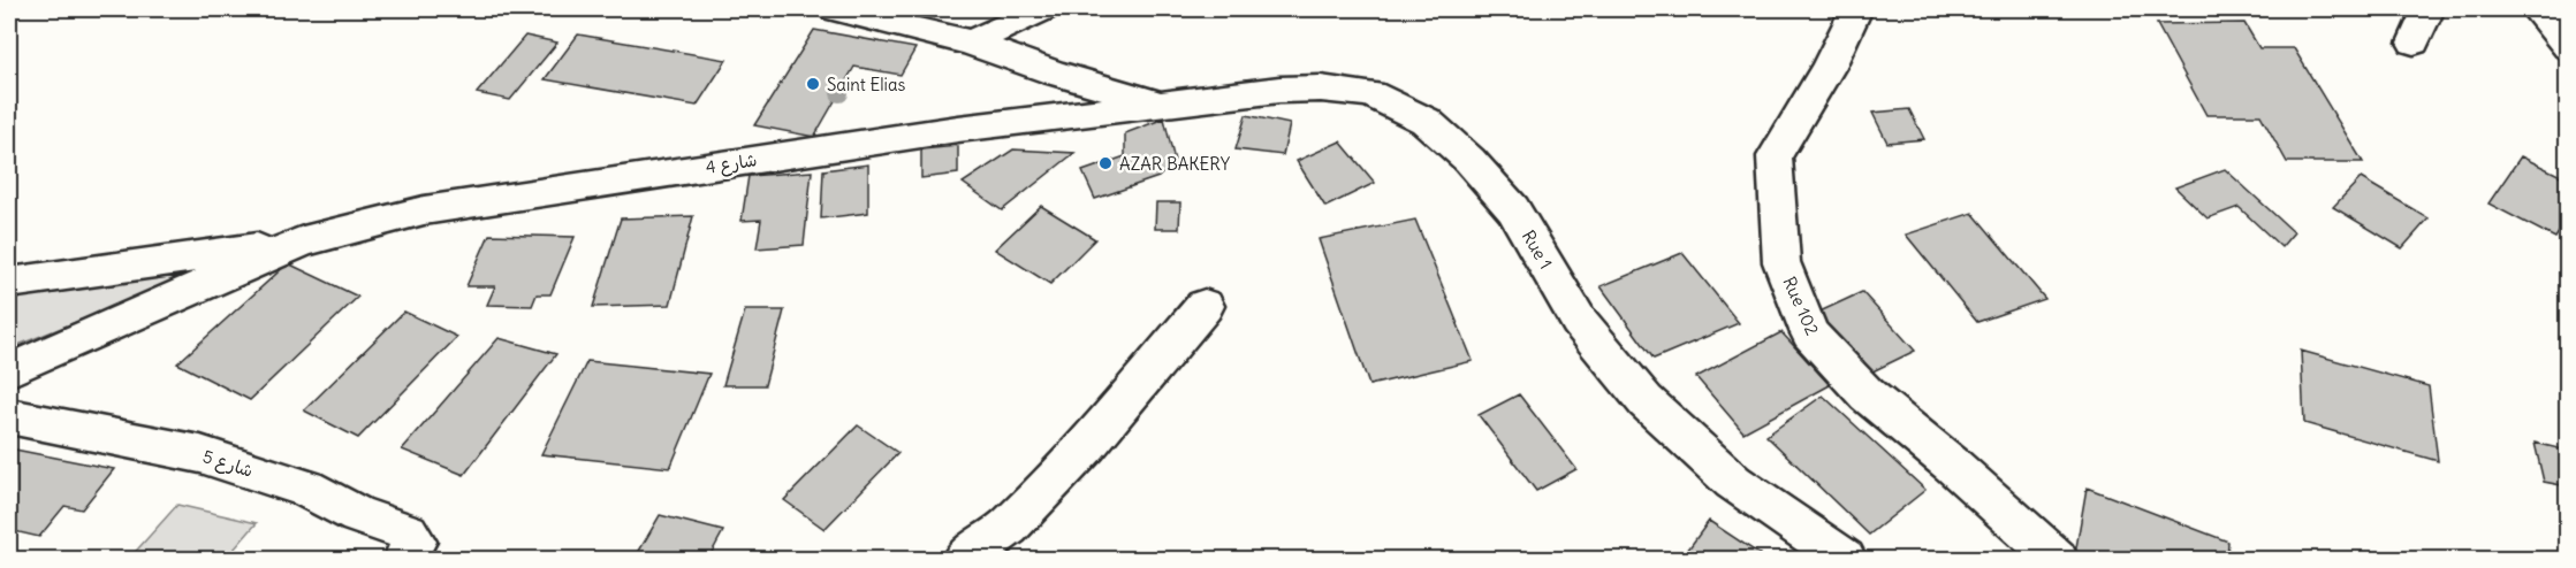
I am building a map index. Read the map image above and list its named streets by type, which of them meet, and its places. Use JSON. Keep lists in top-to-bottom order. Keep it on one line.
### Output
{"streets":{"main road":["شارع 4","Rue 1","Rue 102","شارع 5"]},"crossings":[["شارع 4","Rue 1"]],"places":["Saint Elias","AZAR BAKERY"]}
